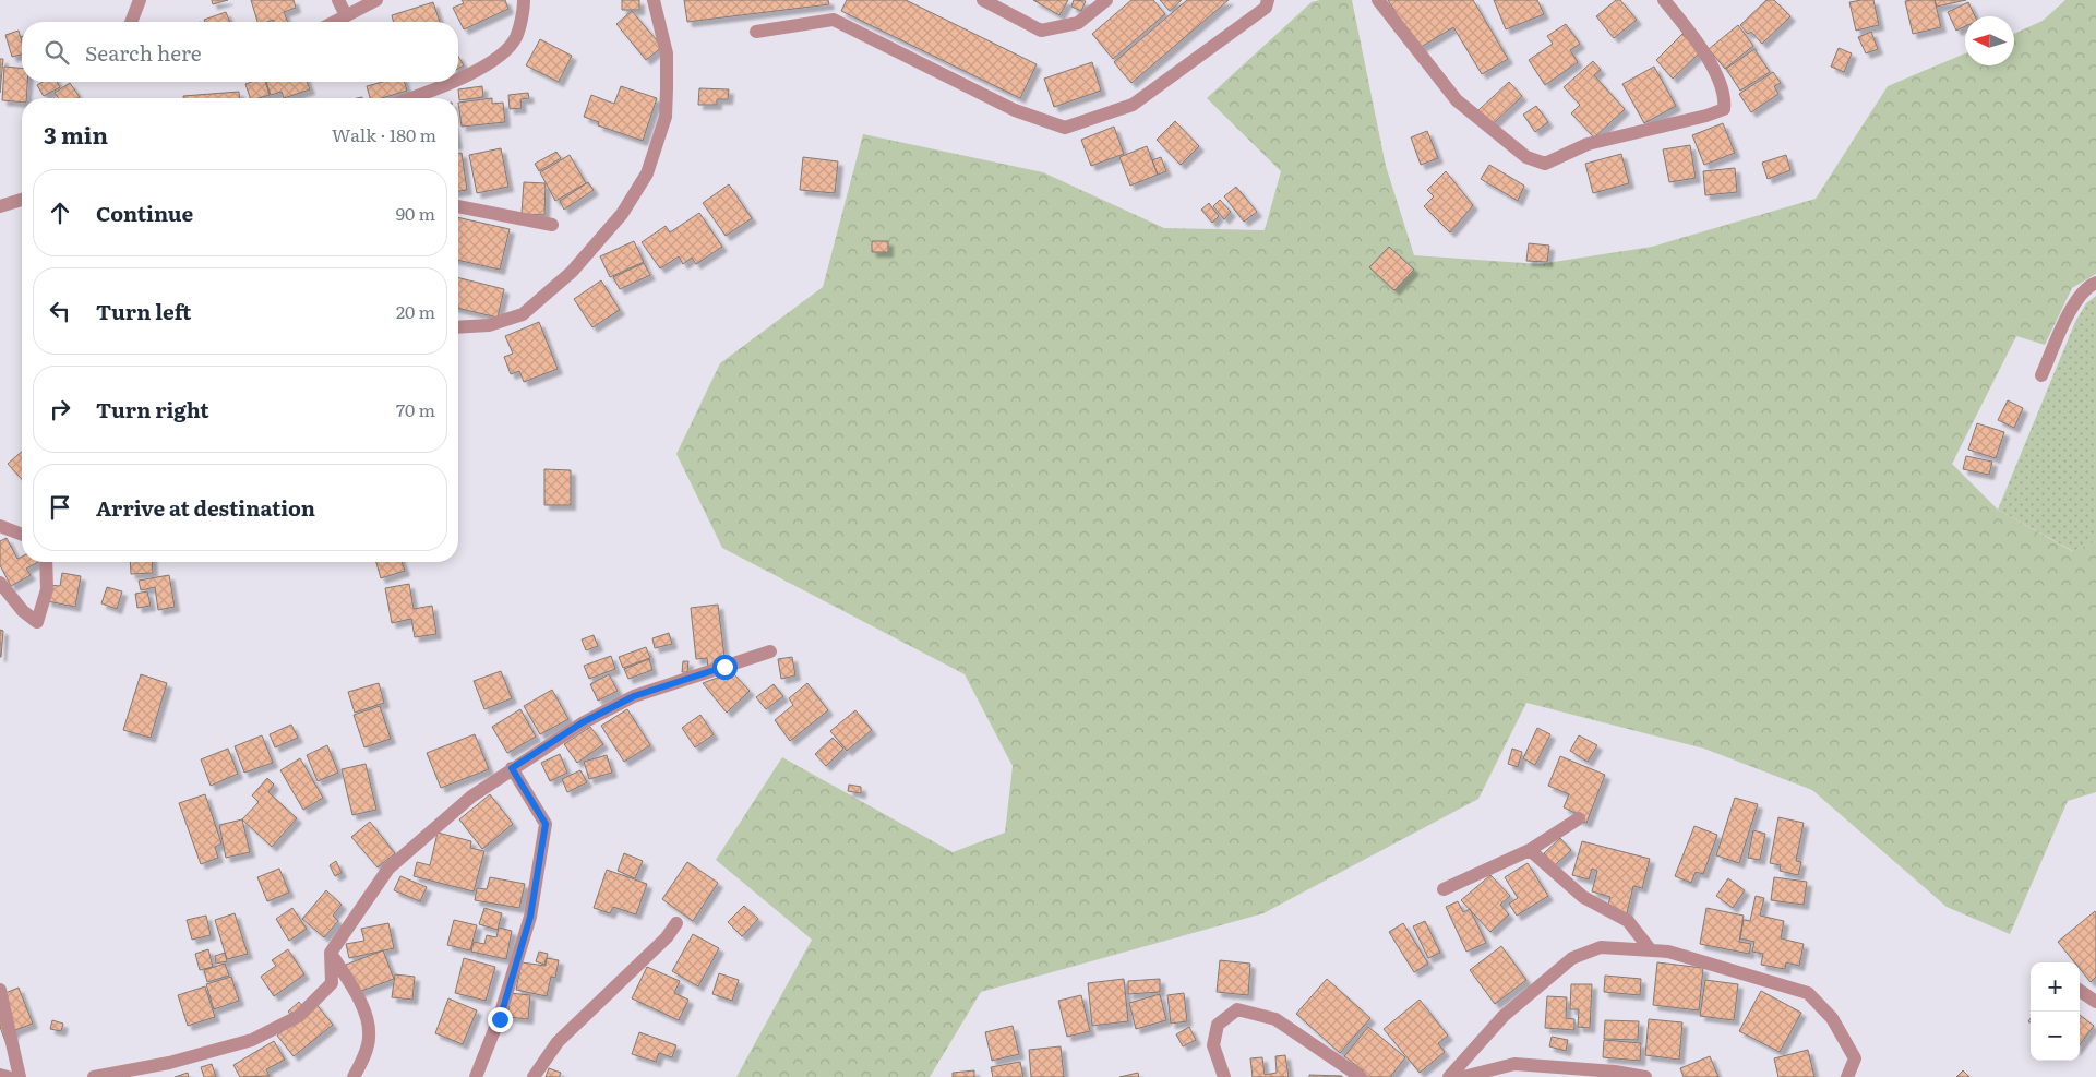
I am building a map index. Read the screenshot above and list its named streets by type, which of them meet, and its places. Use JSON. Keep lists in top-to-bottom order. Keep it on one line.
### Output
{"north":"left","page":{"search":"Search here","heading":["3 min","Walk · 180 m"],"list":[["Continue","90 m"],["Turn left","20 m"],["Turn right","70 m"],"Arrive at destination"],"map_buttons":["+","−"]}}
